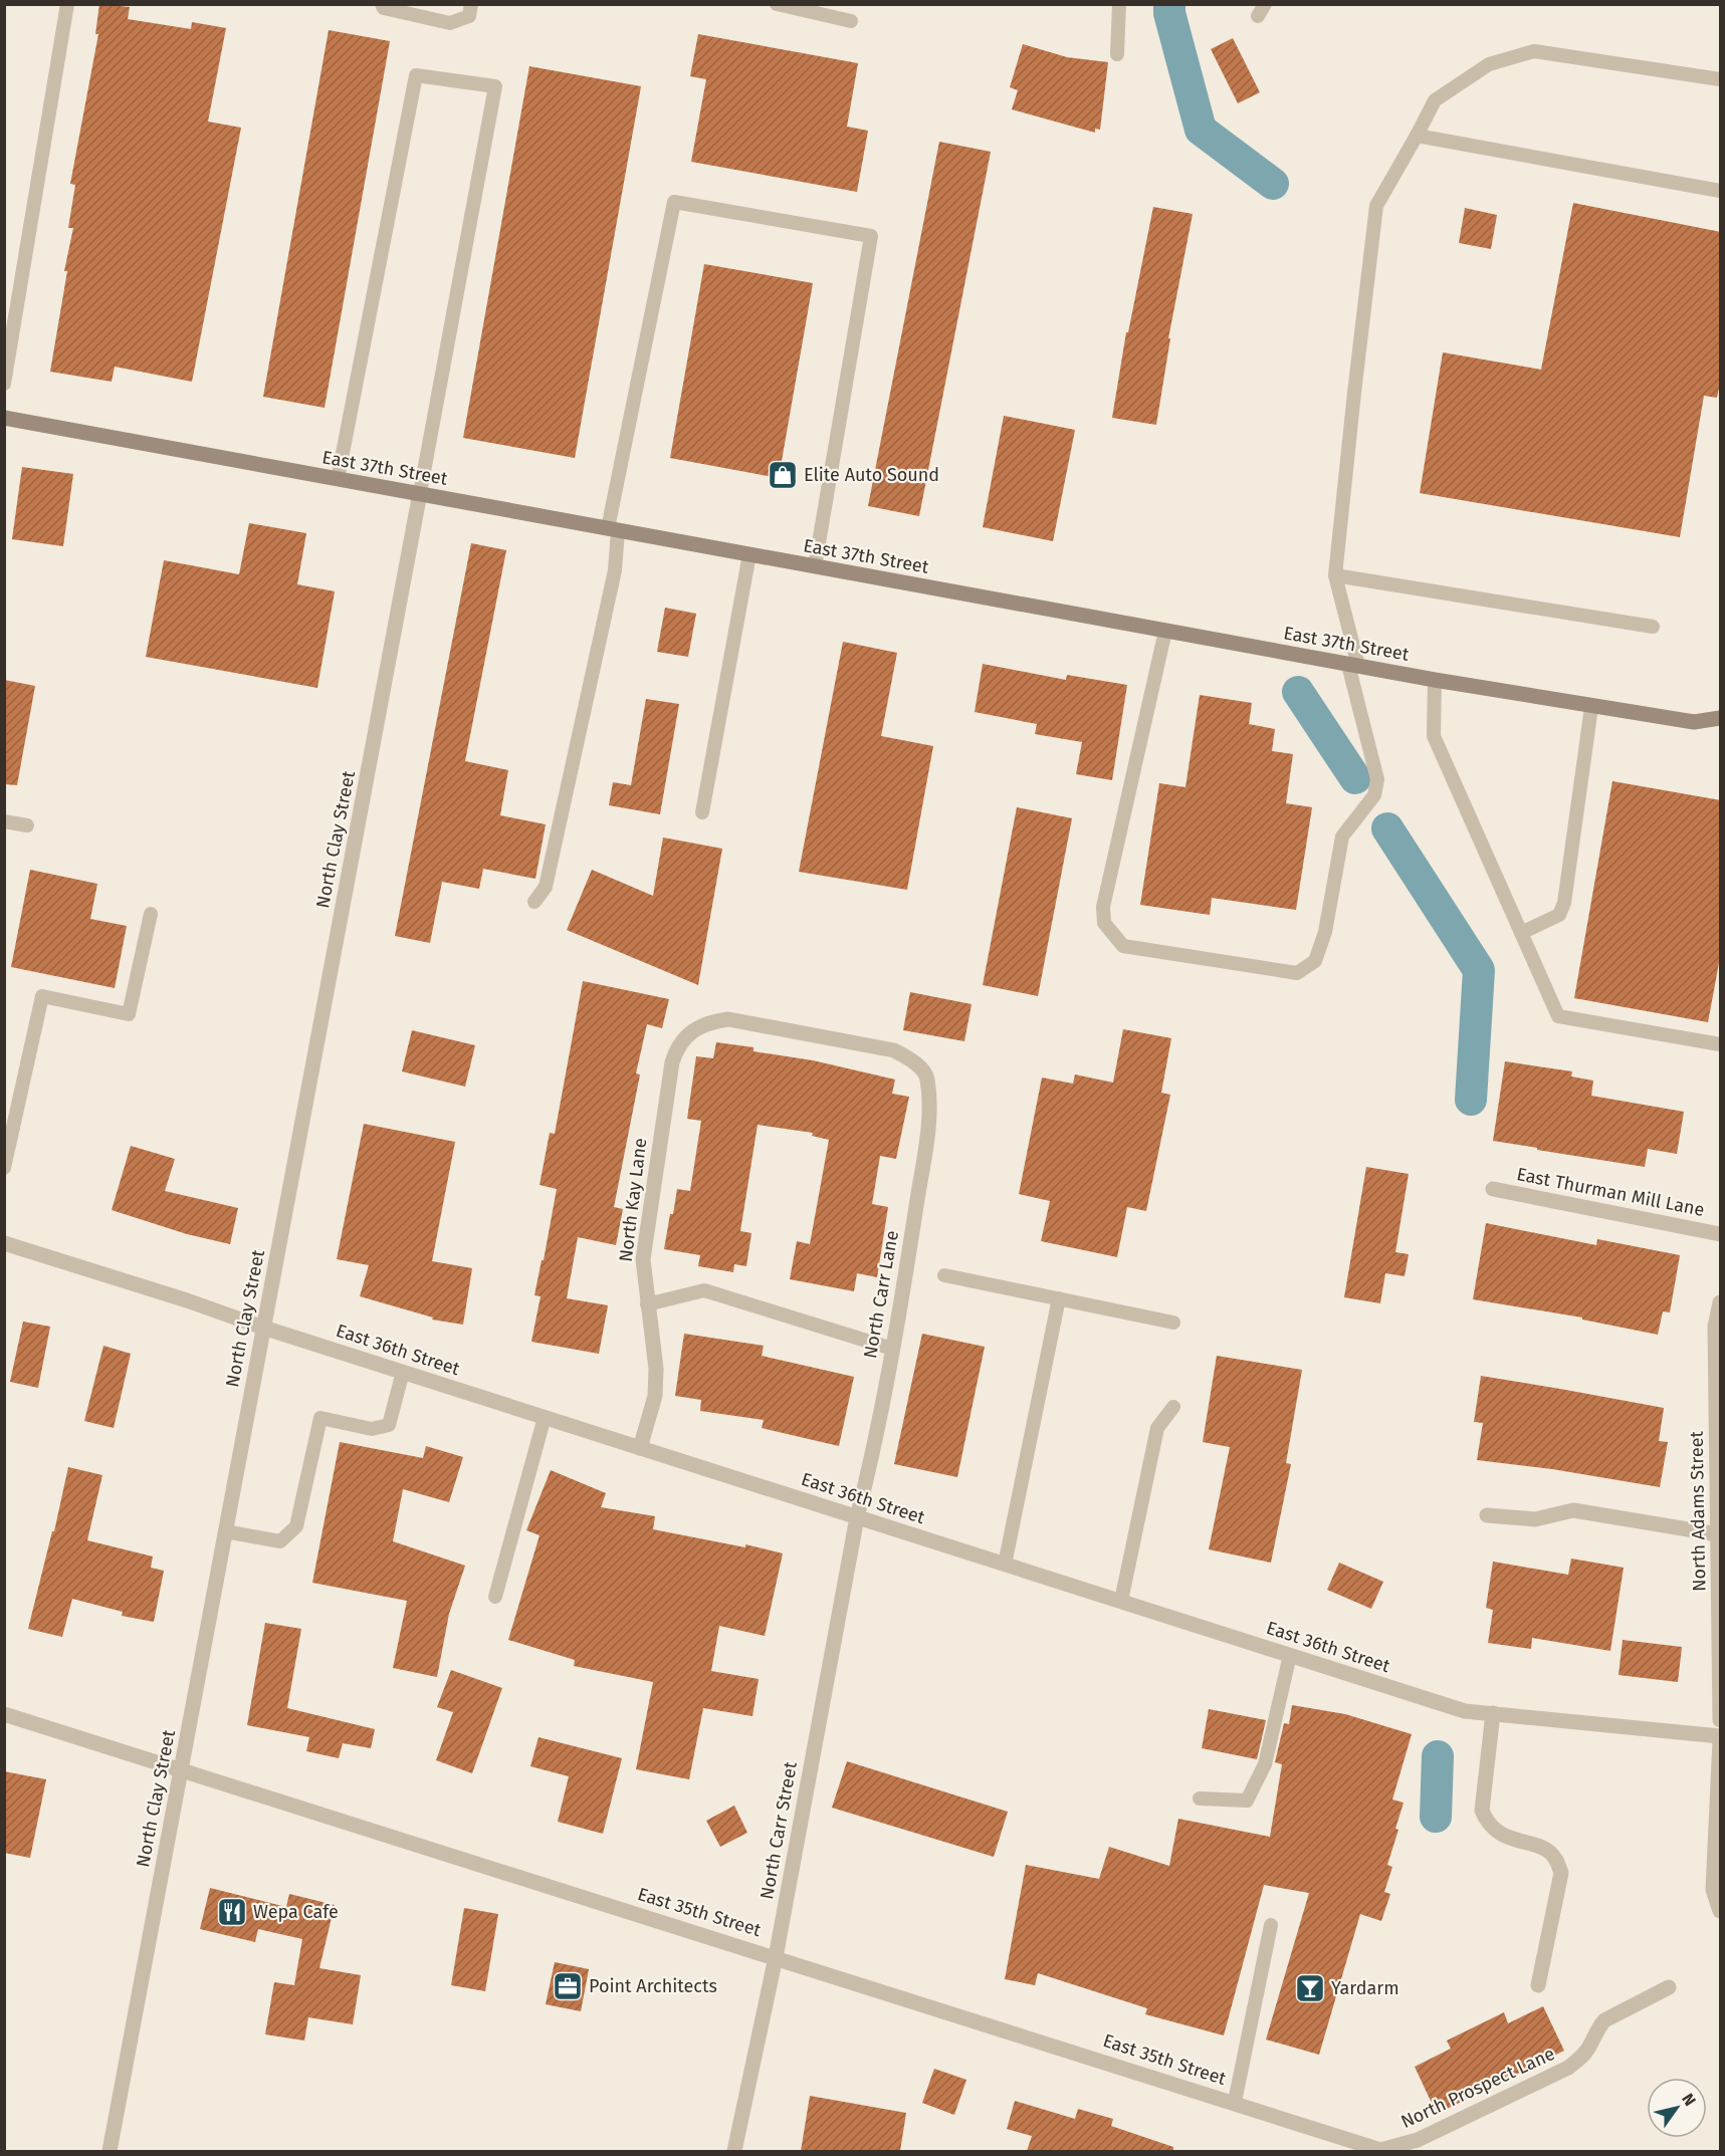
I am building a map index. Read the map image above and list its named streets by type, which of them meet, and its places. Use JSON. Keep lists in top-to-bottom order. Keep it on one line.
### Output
{"streets":{"street":["East 37th Street","North Clay Street","East Thurman Mill Lane","North Kay Lane","North Carr Lane","East 36th Street","North Adams Street","North Carr Street","East 35th Street","North Prospect Lane"]},"crossings":[["East 37th Street","North Clay Street"],["North Clay Street","East 36th Street"],["North Clay Street","East 35th Street"],["North Kay Lane","North Carr Lane"],["North Kay Lane","East 36th Street"],["North Carr Lane","East 36th Street"],["North Carr Lane","North Carr Street"],["East 36th Street","North Carr Street"],["North Carr Street","East 35th Street"],["East 35th Street","North Prospect Lane"]],"places":{"shop":["Elite Auto Sound"],"restaurant":["Wepa Cafe"],"office":["Point Architects"],"bar":["Yardarm"]},"north":"top right"}
